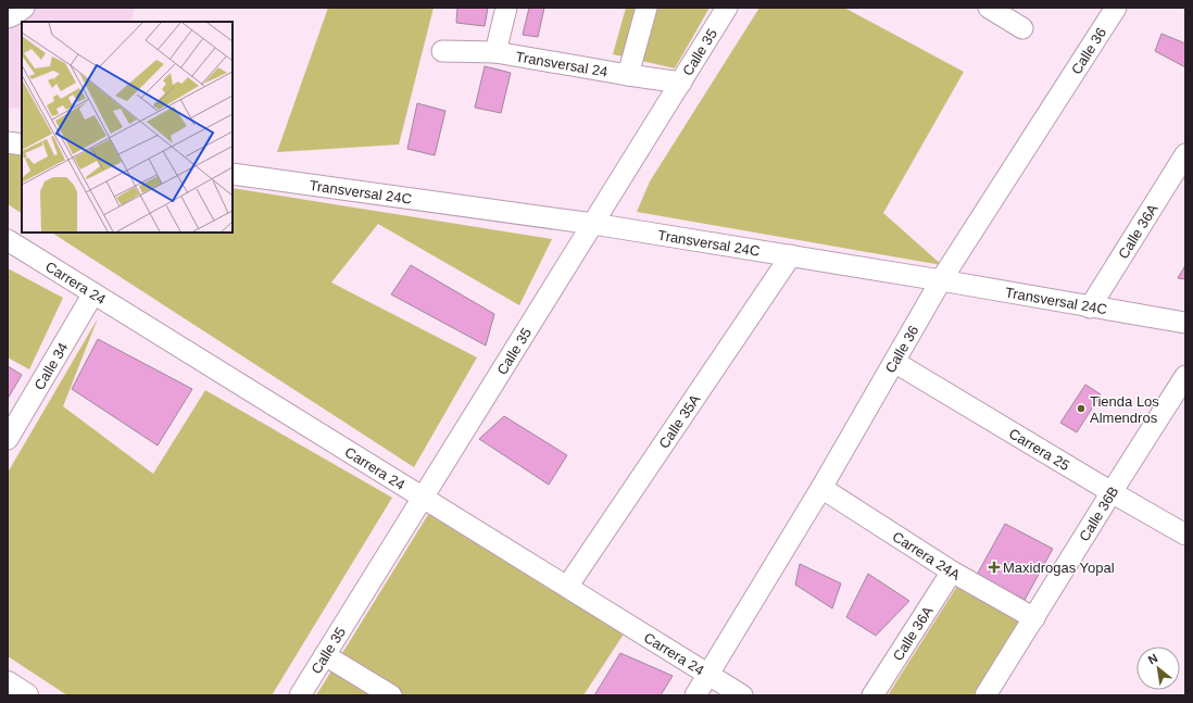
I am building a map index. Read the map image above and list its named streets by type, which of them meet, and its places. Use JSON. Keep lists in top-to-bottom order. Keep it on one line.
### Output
{"streets":{"street":["Calle 36","Calle 35","Transversal 24","Transversal 24C","Calle 36A","Carrera 24","Calle 34","Calle 35A","Carrera 25","Calle 36B","Carrera 24A"]},"crossings":[["Calle 36","Transversal 24C"],["Calle 36","Carrera 24"],["Calle 36","Carrera 25"],["Calle 36","Carrera 24A"],["Calle 35","Transversal 24"],["Calle 35","Transversal 24C"],["Calle 35","Carrera 24"],["Transversal 24C","Calle 36A"],["Transversal 24C","Calle 35A"],["Calle 36A","Carrera 24A"],["Carrera 24","Calle 34"],["Carrera 24","Calle 35A"],["Carrera 25","Calle 36B"],["Calle 36B","Carrera 24A"]],"places":{"other":["Tienda Los Almendros"],"health":["Maxidrogas Yopal"]},"north":"top left"}
